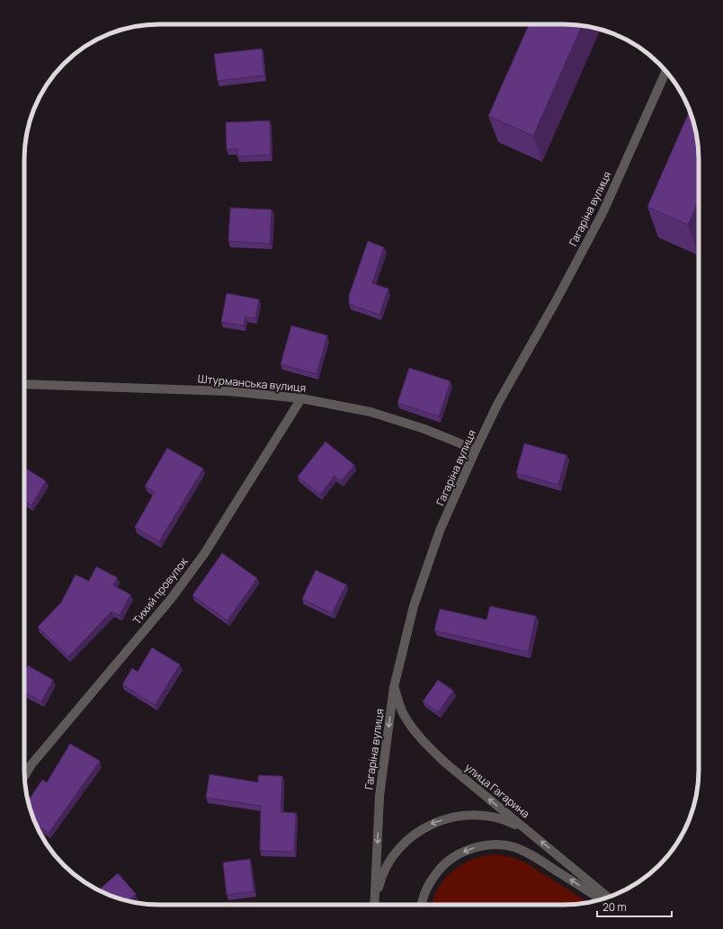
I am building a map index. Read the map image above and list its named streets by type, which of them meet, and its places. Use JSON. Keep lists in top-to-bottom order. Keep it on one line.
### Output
{"streets":{"street":["Гагаріна вулиця","Штурманська вулиця","Тихий провулок","улица Гагарина"]},"crossings":[["Гагаріна вулиця","Штурманська вулиця"],["Гагаріна вулиця","улица Гагарина"],["Штурманська вулиця","Тихий провулок"]],"scale_bar":"20 m"}
